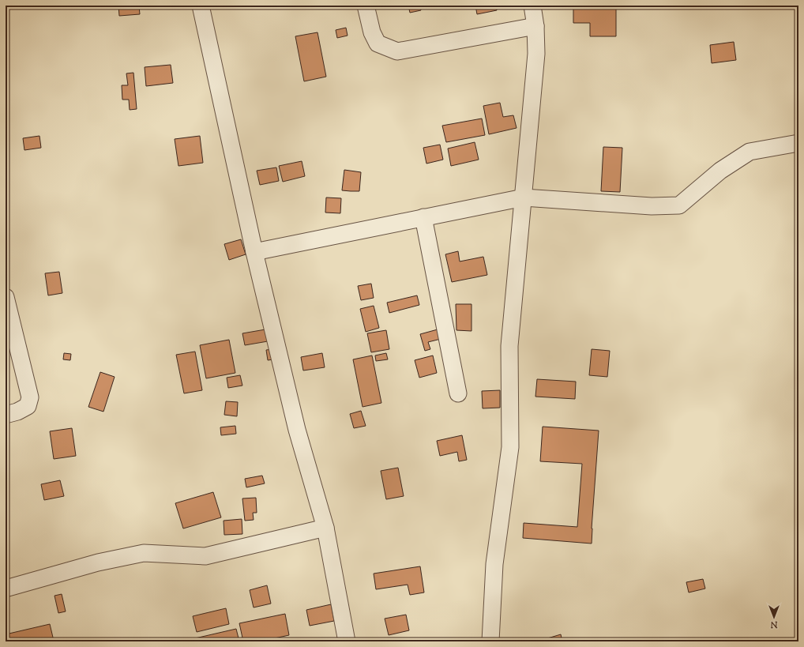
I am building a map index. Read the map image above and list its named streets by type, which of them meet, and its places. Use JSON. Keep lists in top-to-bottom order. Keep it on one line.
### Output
{"north":"bottom"}
